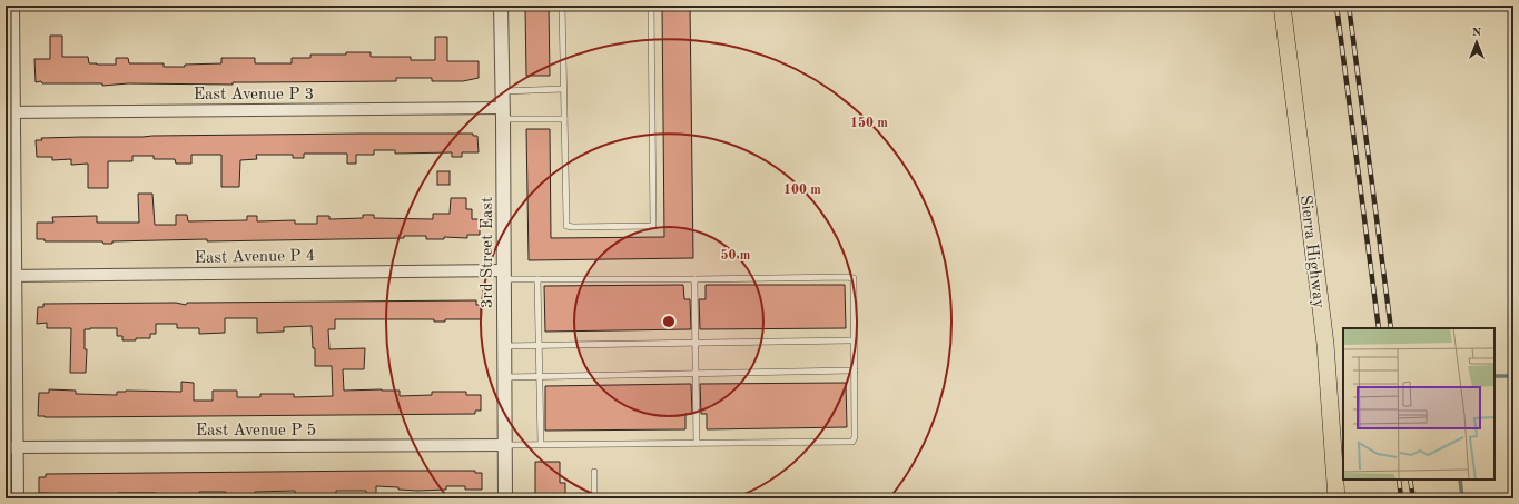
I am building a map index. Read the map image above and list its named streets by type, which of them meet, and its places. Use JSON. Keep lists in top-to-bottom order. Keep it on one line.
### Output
{"streets":{"main road":["Sierra Highway"],"street":["East Avenue P 3","3rd Street East","East Avenue P 4","East Avenue P 5"]},"crossings":[["East Avenue P 3","3rd Street East"],["3rd Street East","East Avenue P 4"],["3rd Street East","East Avenue P 5"]],"north":"top","rings":["150 m","100 m","50 m"]}
